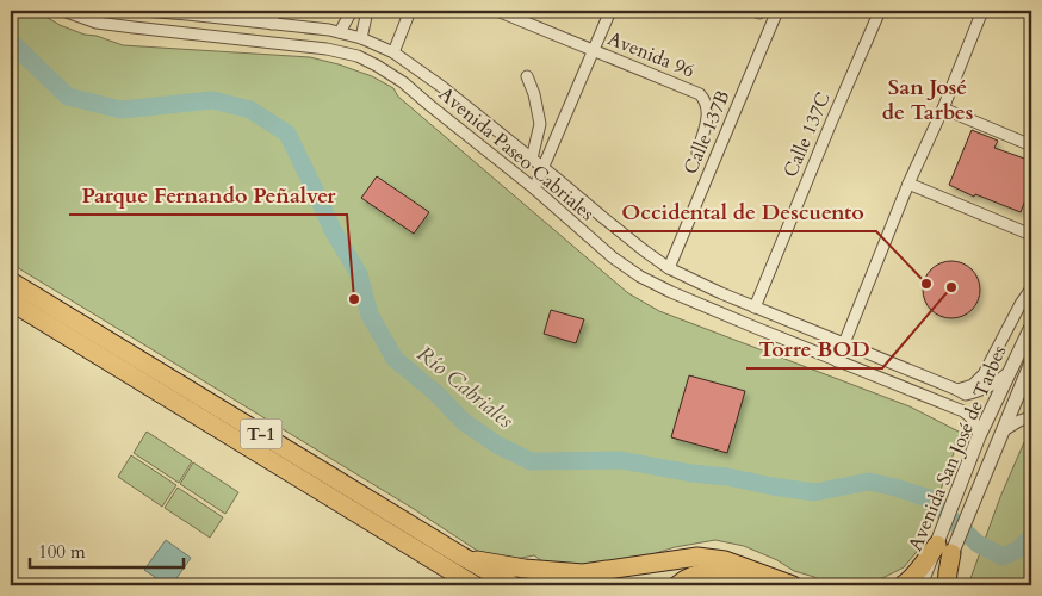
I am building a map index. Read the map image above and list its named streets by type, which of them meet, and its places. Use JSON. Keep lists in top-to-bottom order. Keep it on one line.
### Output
{"streets":{"highway":["T-1"],"street":["Avenida 96","Calle 137B","Calle 137C","Avenida Paseo Cabriales","Avenida San José de Tarbes"]},"crossings":[["Calle 137B","Avenida Paseo Cabriales"],["Calle 137C","Avenida Paseo Cabriales"],["Avenida Paseo Cabriales","Avenida San José de Tarbes"]],"districts":["San José de Tarbes"],"water":["Río Cabriales"],"places":["Occidental de Descuento","Torre BOD","Parque Fernando Peñalver"],"scale_bar":"100 m"}
